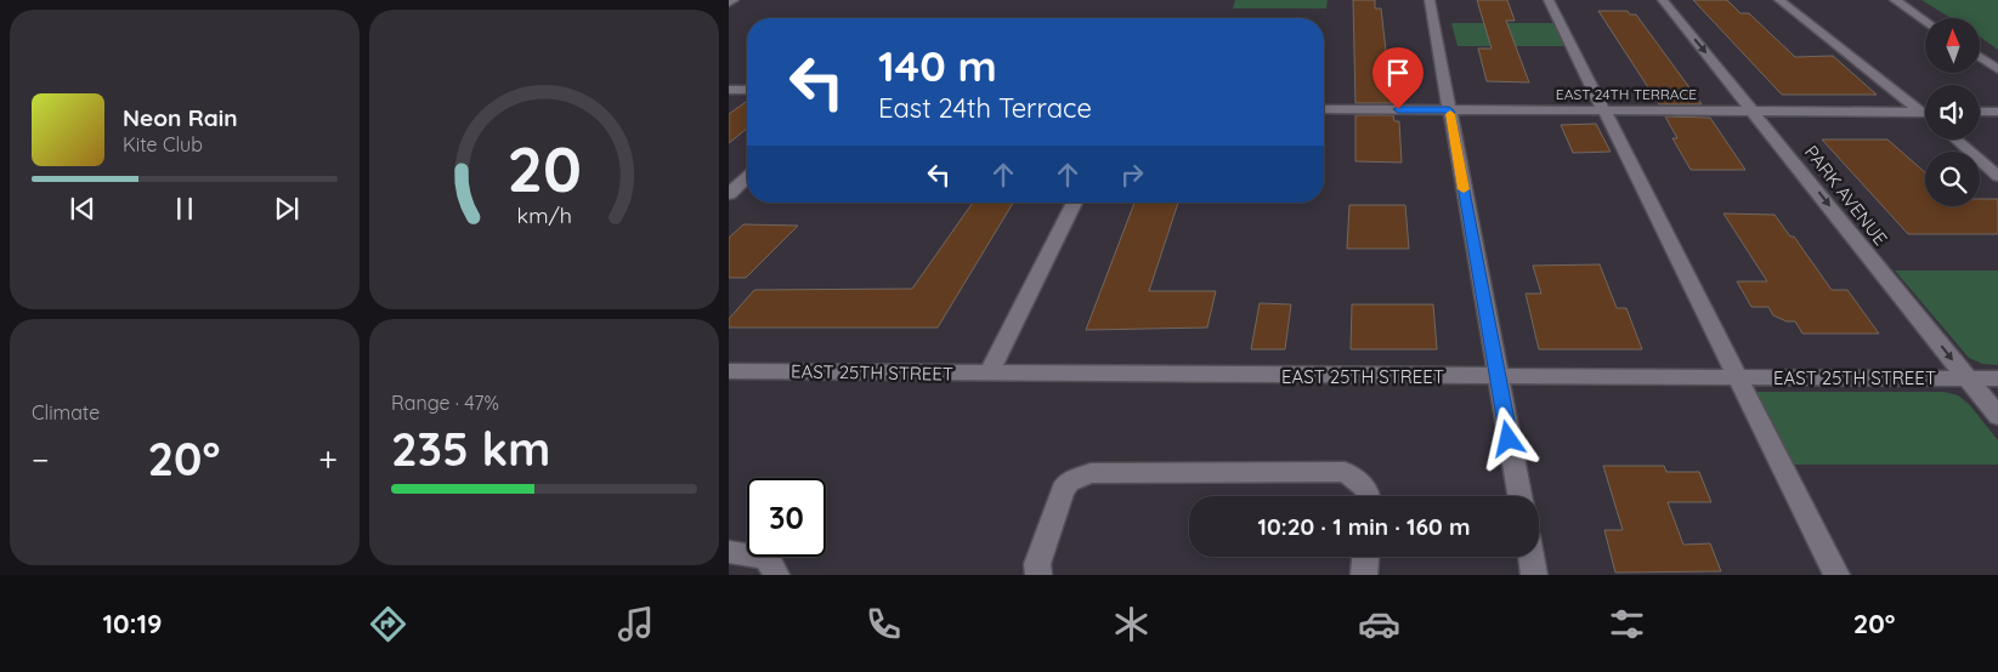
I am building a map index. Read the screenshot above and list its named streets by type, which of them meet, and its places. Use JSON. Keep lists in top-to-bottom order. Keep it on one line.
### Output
{"streets":{"street":["EAST 24TH TERRACE","PARK AVENUE","EAST 25TH STREET"]},"crossings":[["EAST 24TH TERRACE","PARK AVENUE"],["PARK AVENUE","EAST 25TH STREET"]],"north":"top","page":{"turn":["140 m","East 24th Terrace"],"song":["Neon Rain","Kite Club"],"tile":["Climate",["Range · 47%","235 km"]],"heat":["−","20°","+"],"limit":"30","trip":"10:20 · 1 min · 160 m","tabs":["10:19","20°"],"gauge":["20","km/h"]}}
